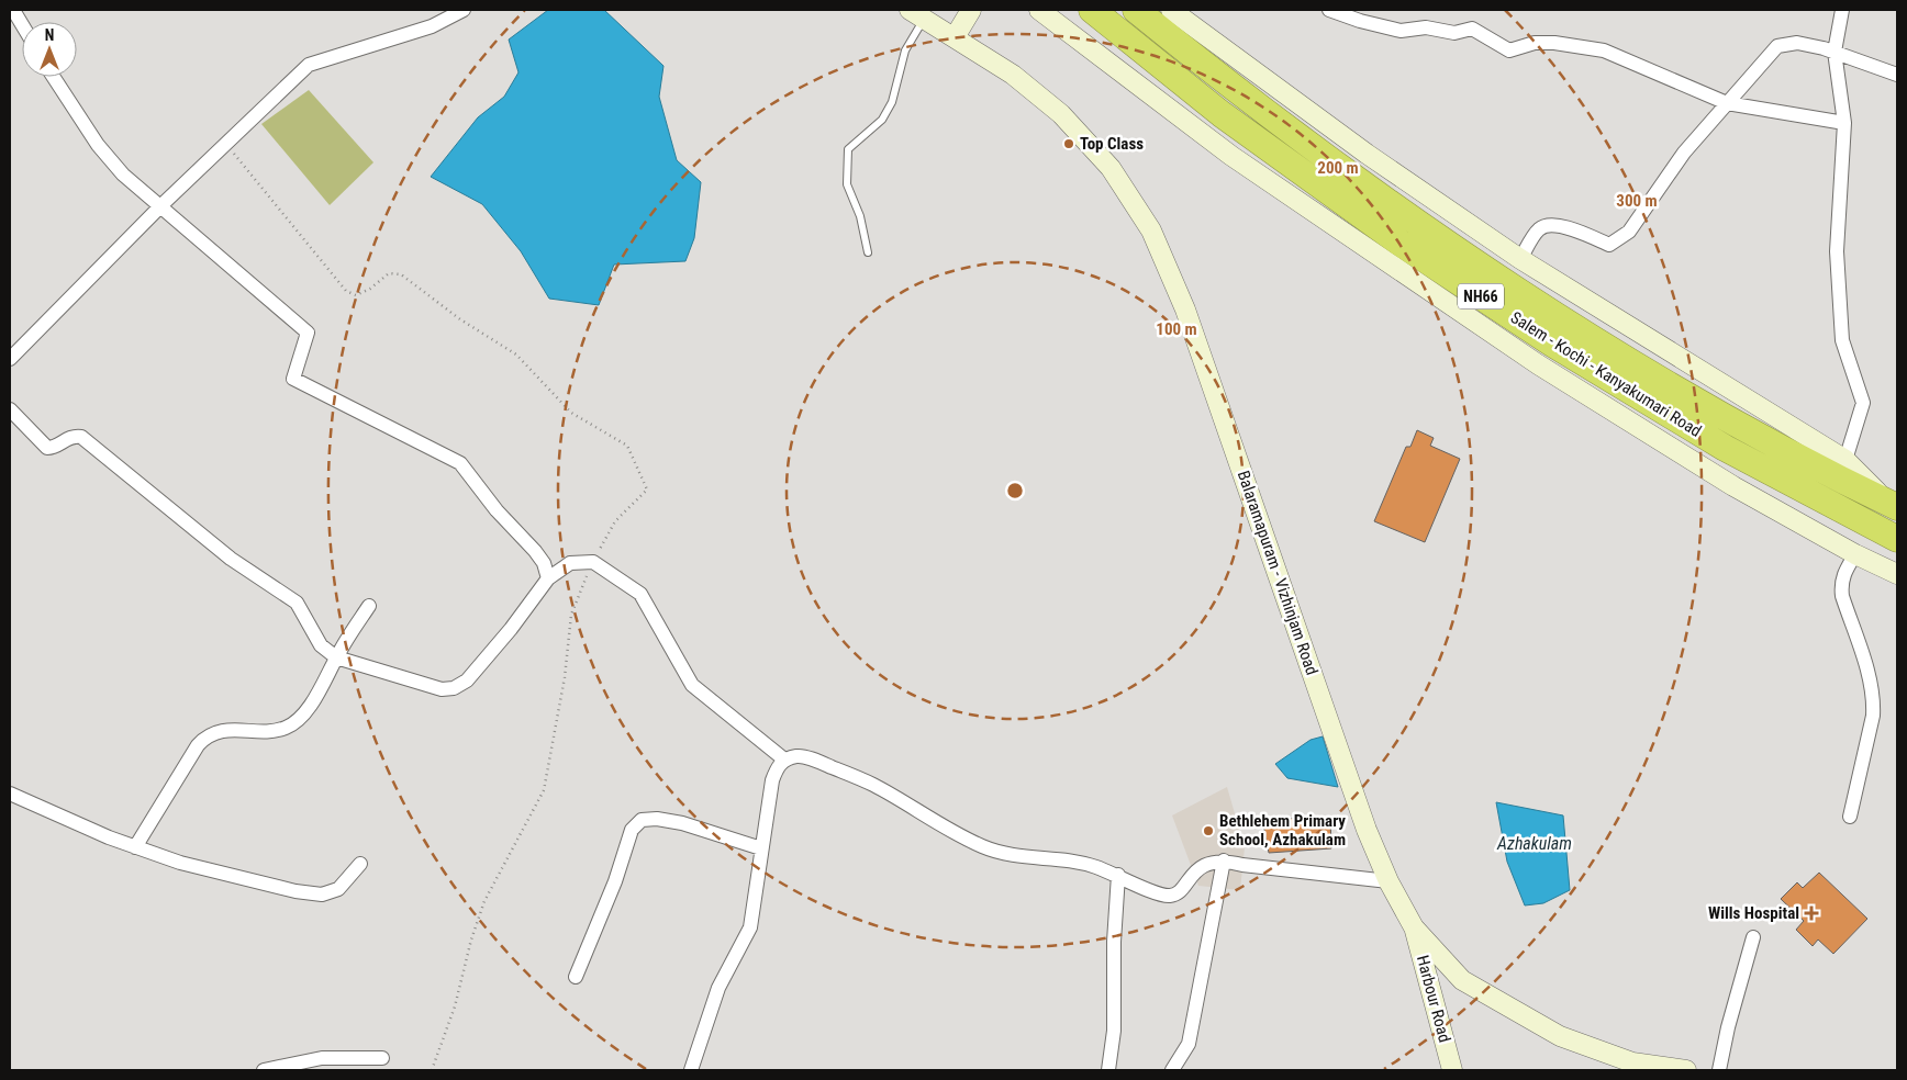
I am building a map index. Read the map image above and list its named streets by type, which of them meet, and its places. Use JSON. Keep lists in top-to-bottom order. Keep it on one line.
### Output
{"streets":{"highway":["NH66","Salem - Kochi - Kanyakumari Road"],"street":["Balaramapuram - Vizhinjam Road","Harbour Road"]},"crossings":[["Balaramapuram - Vizhinjam Road","Harbour Road"]],"water":["Azhakulam"],"places":{"other":["Top Class","Bethlehem Primary School, Azhakulam"],"health":["Wills Hospital"]},"north":"top","rings":["200 m","300 m","100 m"]}
